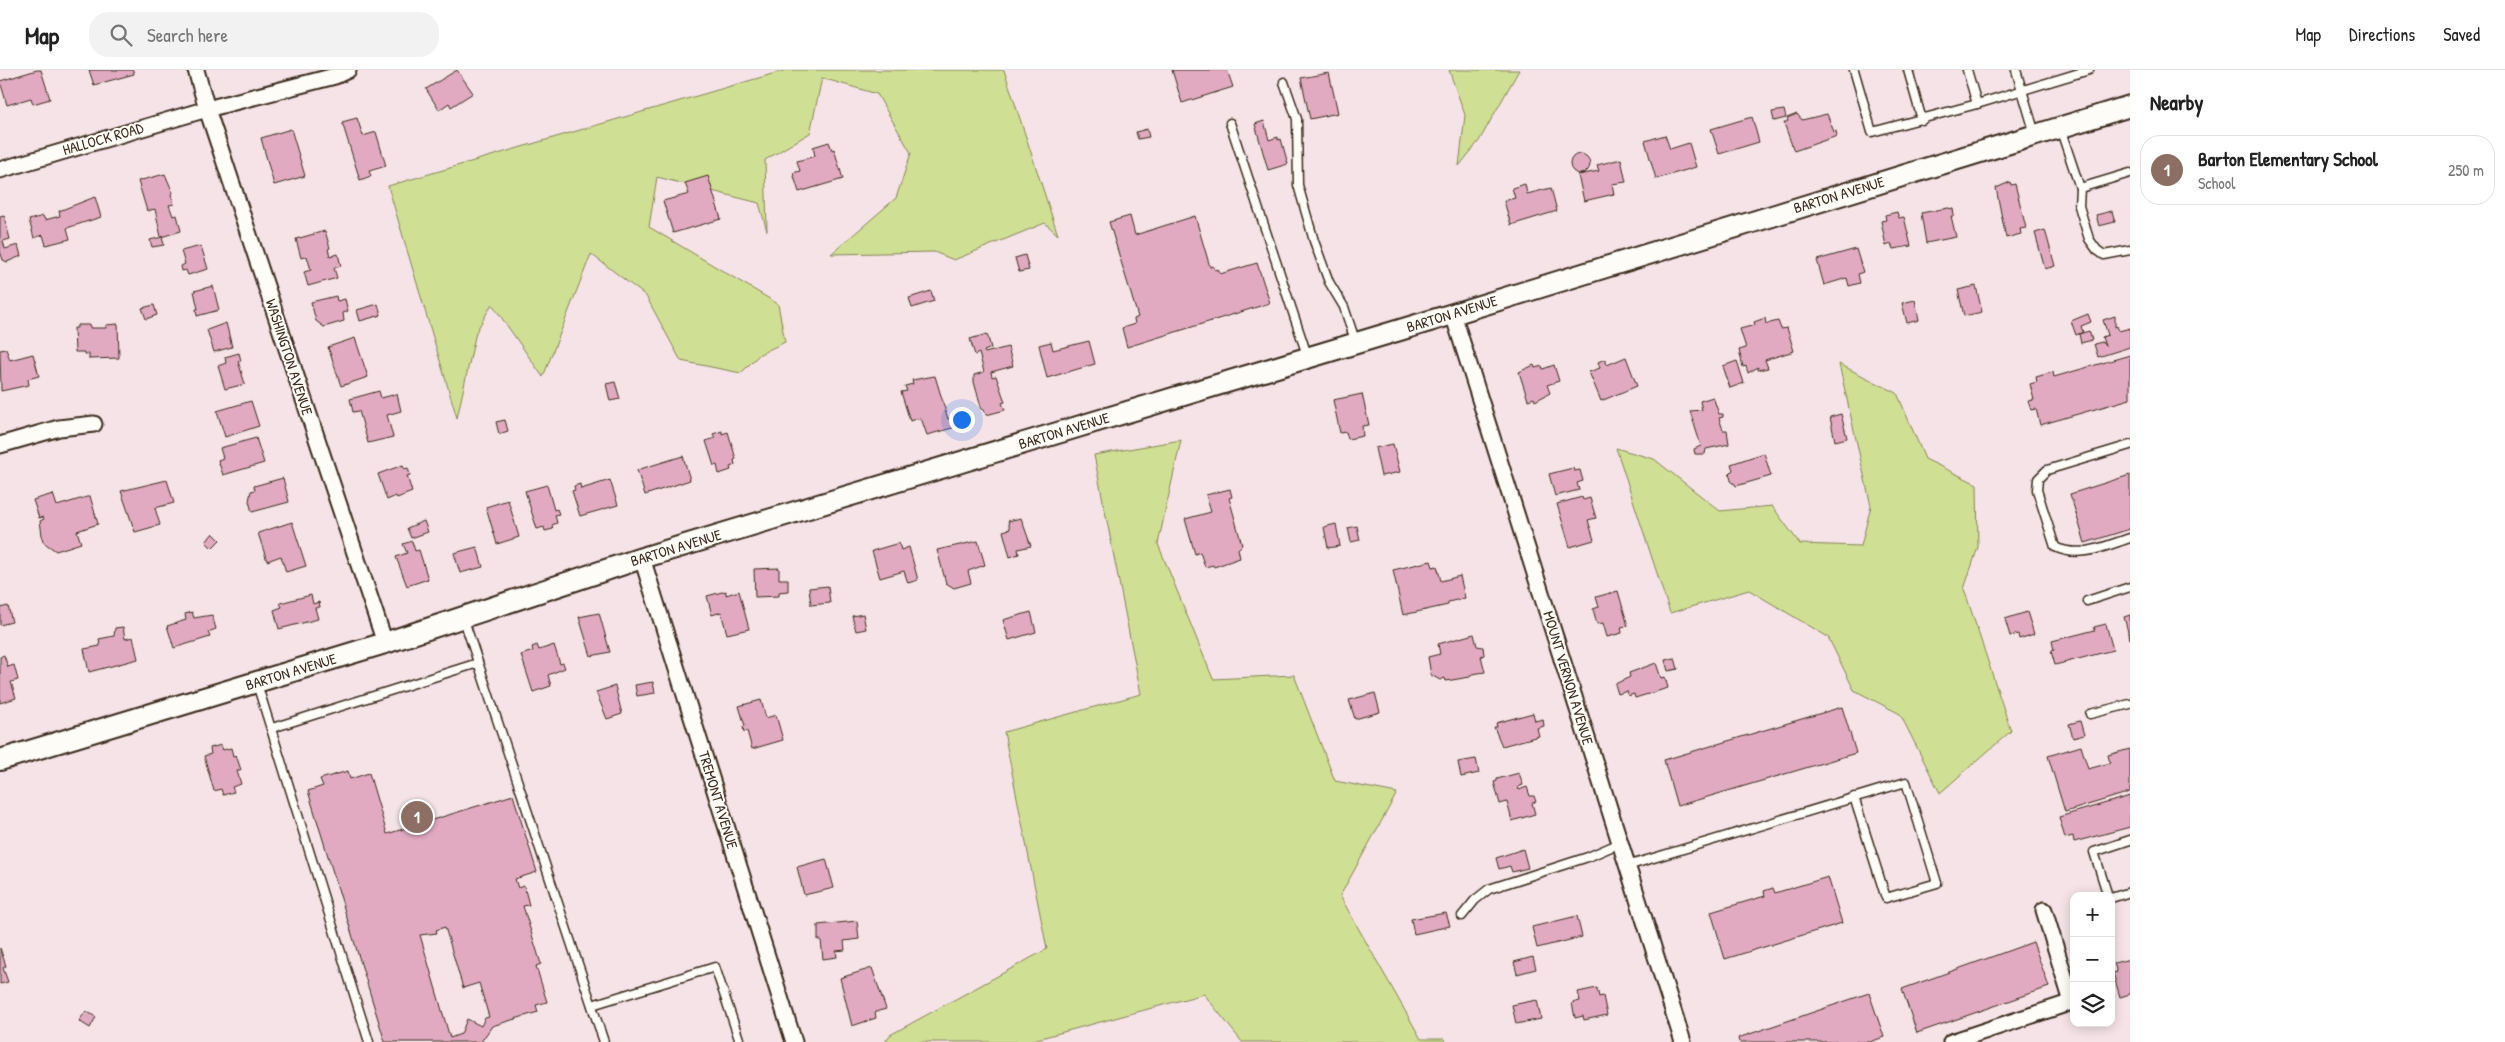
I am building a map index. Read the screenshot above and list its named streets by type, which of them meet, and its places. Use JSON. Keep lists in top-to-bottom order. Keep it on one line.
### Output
{"streets":{"street":["HALLOCK ROAD","BARTON AVENUE","WASHINGTON AVENUE","MOUNT VERNON AVENUE","TREMONT AVENUE"]},"crossings":[["HALLOCK ROAD","WASHINGTON AVENUE"],["BARTON AVENUE","WASHINGTON AVENUE"],["BARTON AVENUE","MOUNT VERNON AVENUE"],["BARTON AVENUE","TREMONT AVENUE"]],"page":{"header":"Map","search":"Search here","nav":["Map","Directions","Saved"],"heading":"Nearby","list":[{"mark":"1","name":"Barton Elementary School","note":"School","value":"250 m"}],"pins":"1","map_buttons":["+","−"]}}
